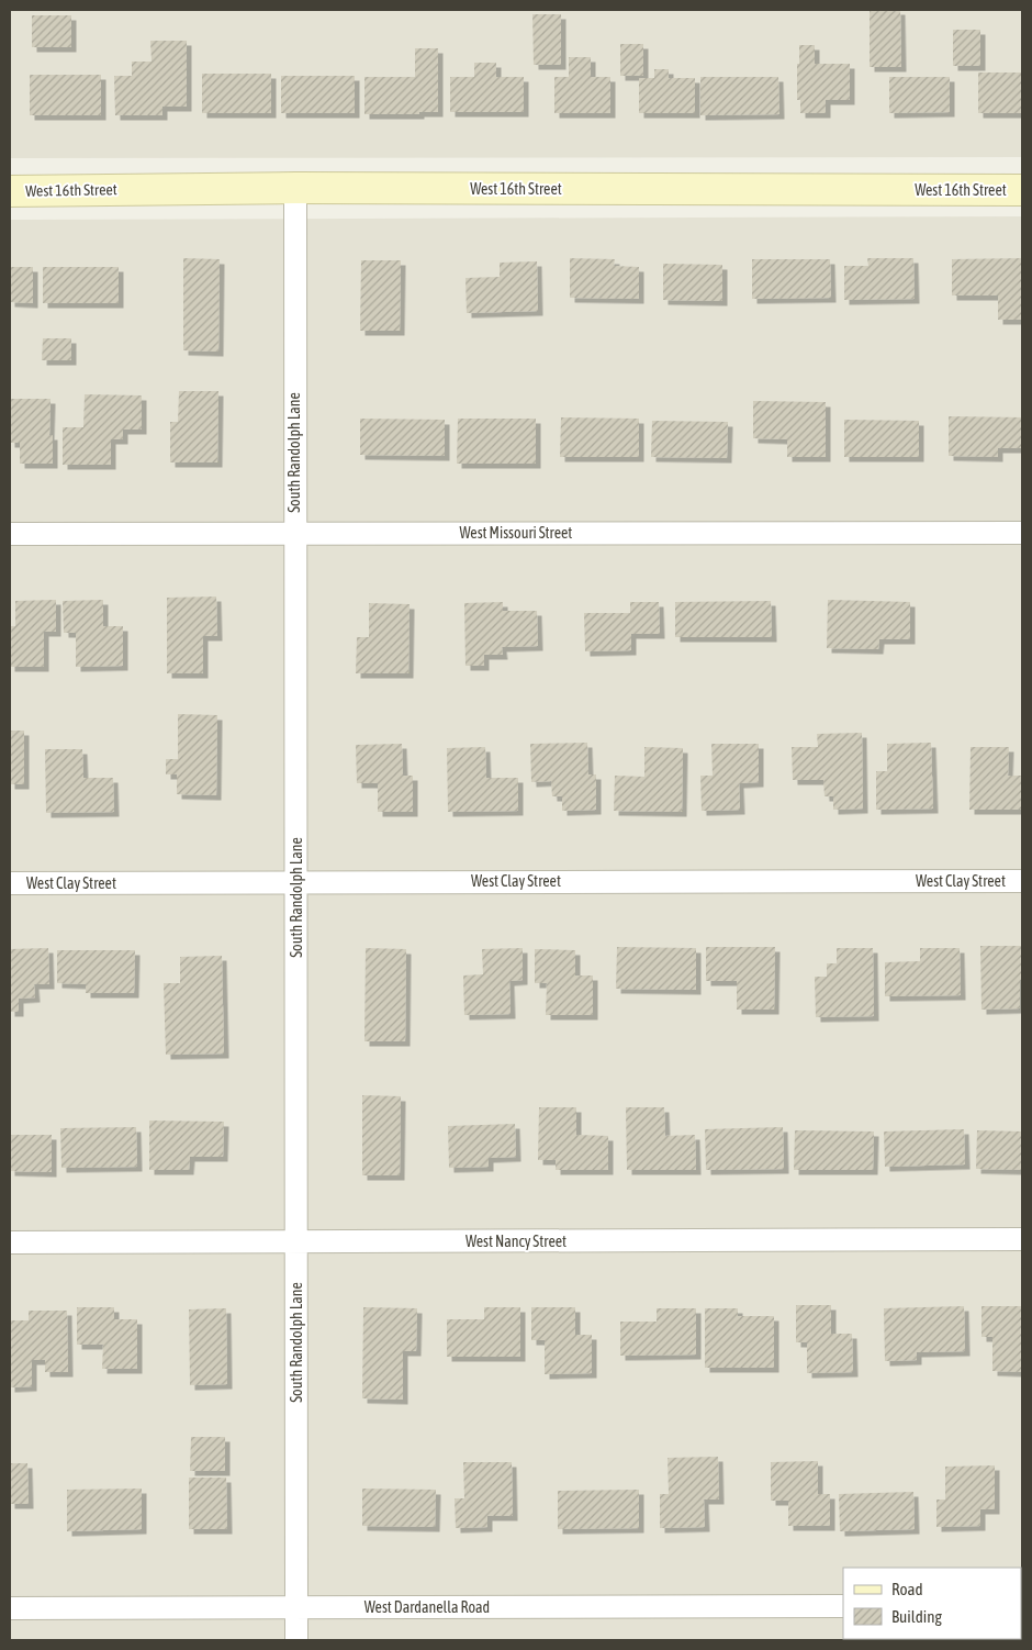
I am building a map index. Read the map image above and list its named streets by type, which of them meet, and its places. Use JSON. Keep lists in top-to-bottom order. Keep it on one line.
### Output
{"streets":{"street":["West 16th Street","South Randolph Lane","West Missouri Street","West Clay Street","West Nancy Street","West Dardanella Road"]},"crossings":[["West 16th Street","South Randolph Lane"],["South Randolph Lane","West Missouri Street"],["South Randolph Lane","West Clay Street"],["South Randolph Lane","West Nancy Street"],["South Randolph Lane","West Dardanella Road"]],"legend":["Road","Building"]}
